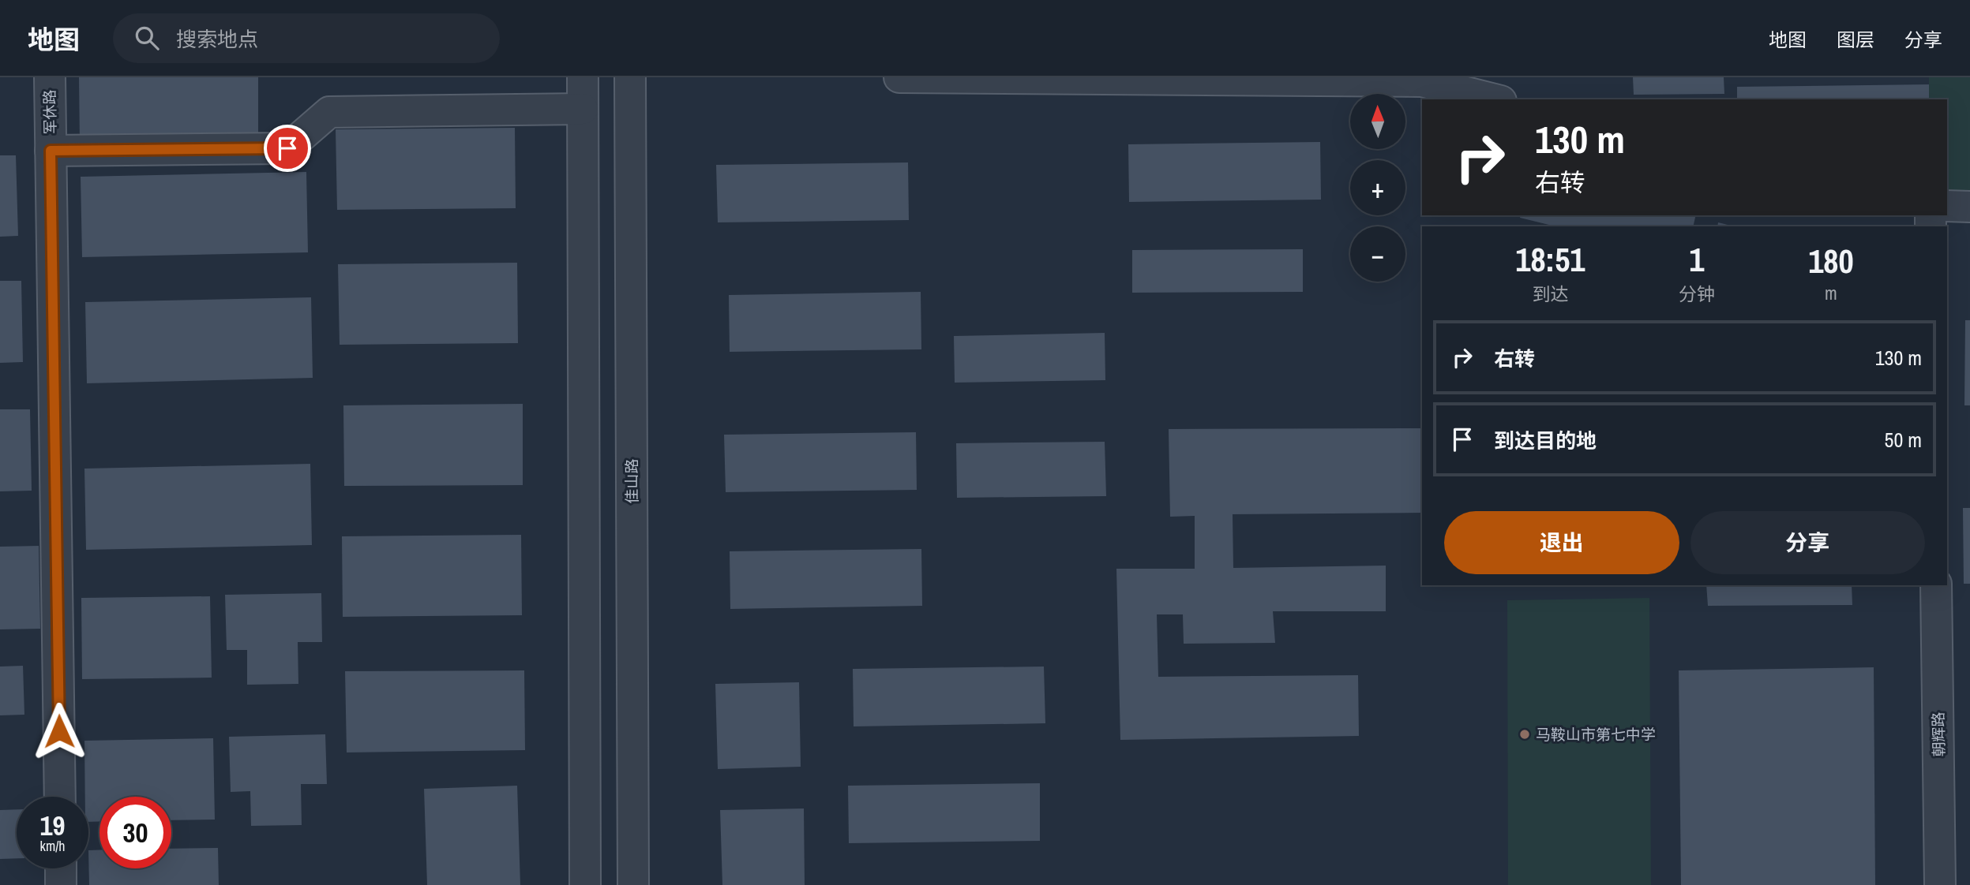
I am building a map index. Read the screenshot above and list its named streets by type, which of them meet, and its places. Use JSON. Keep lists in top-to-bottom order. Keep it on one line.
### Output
{"streets":{"street":["军休路","佳山路","朝辉路"]},"places":["马鞍山市第七中学"],"north":"top","page":{"header":"地图","search":"搜索地点","nav":["地图","图层","分享"],"map_buttons":["+","−"],"turn":["130 m","右转"],"eta":["18:51","到达","1","分钟","180","m"],"list":[{"name":"右转","value":"130 m"},{"name":"到达目的地","value":"50 m"}],"buttons":["退出","分享"],"speed":"19 km/h","limit":"30"}}
